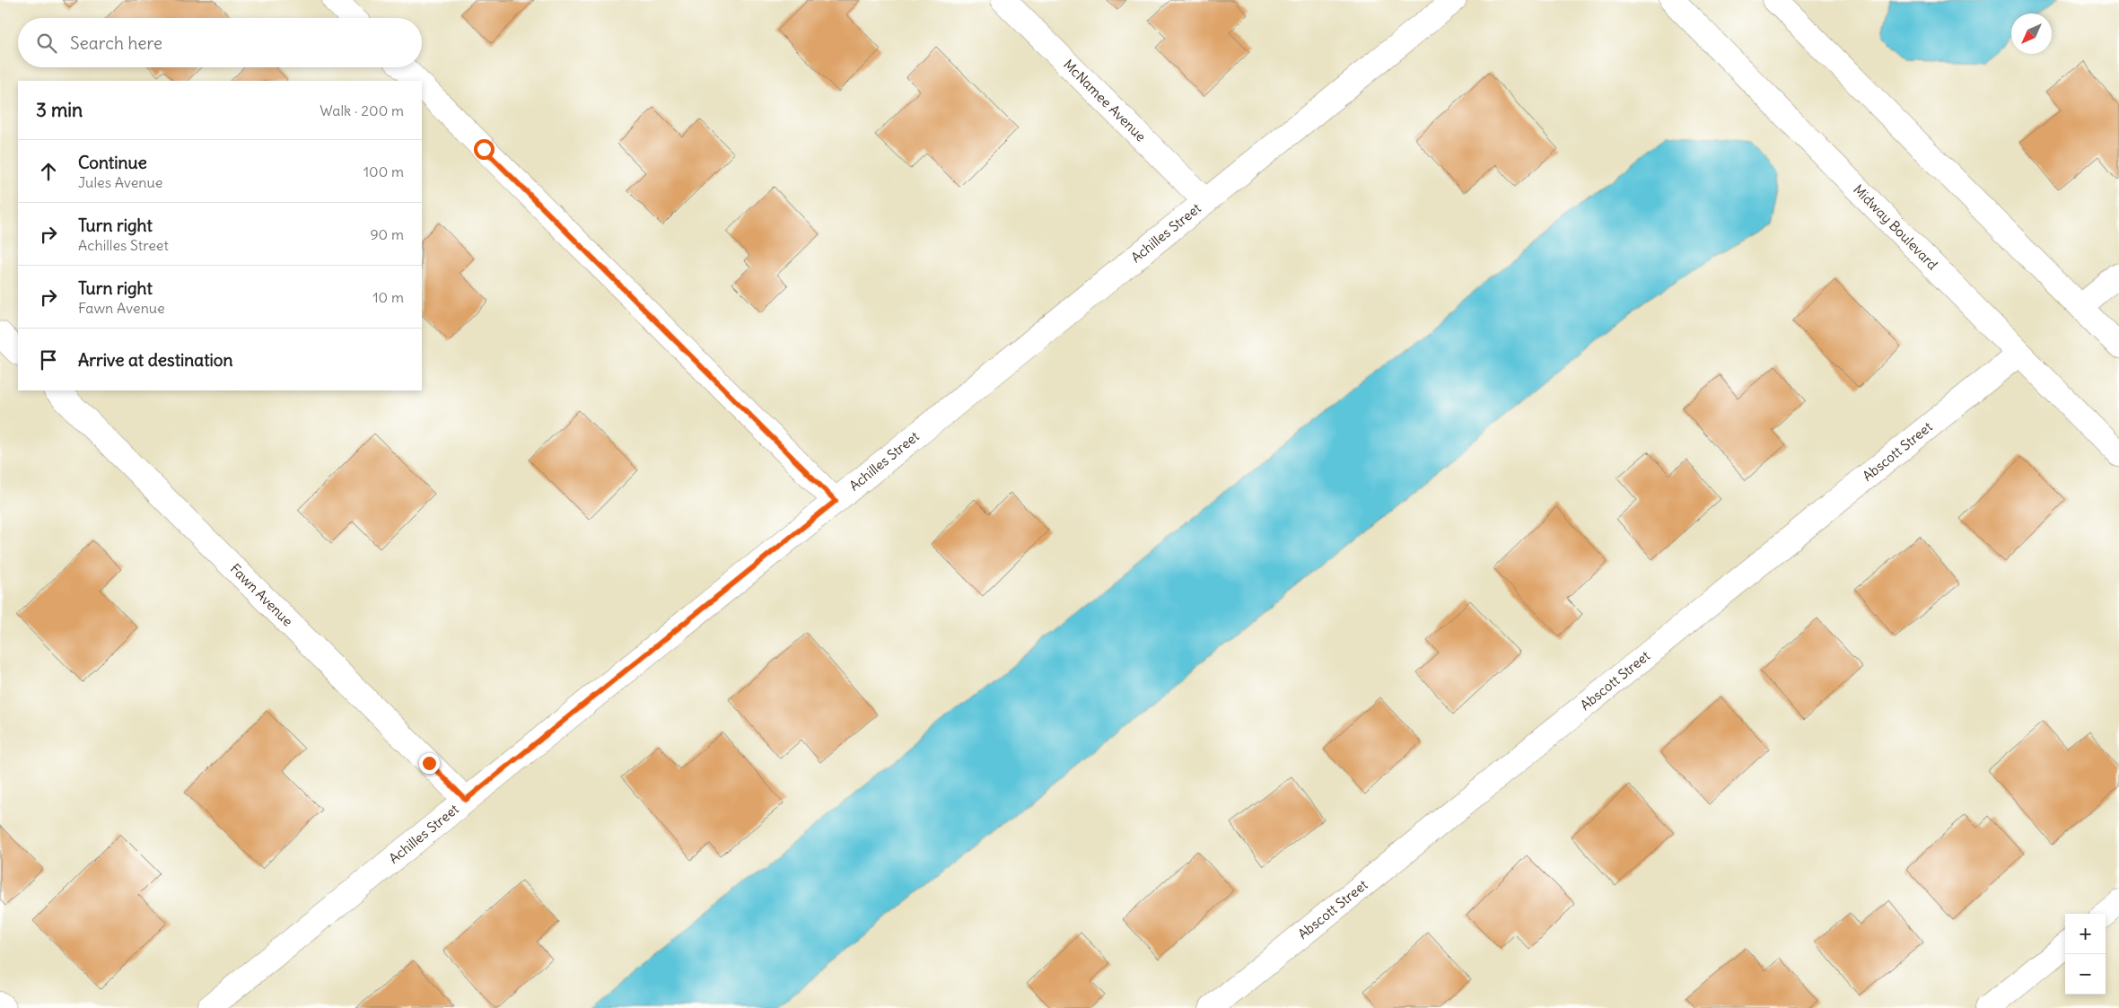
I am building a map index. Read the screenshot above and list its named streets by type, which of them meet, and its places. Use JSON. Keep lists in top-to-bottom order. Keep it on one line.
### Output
{"streets":{"street":["McNamee Avenue","Midway Boulevard","Achilles Street","Abscott Street","Fawn Avenue"]},"crossings":[["McNamee Avenue","Achilles Street"],["Midway Boulevard","Abscott Street"],["Achilles Street","Fawn Avenue"]],"north":"bottom left","page":{"search":"Search here","heading":["3 min","Walk · 200 m"],"list":[["Continue","Jules Avenue","100 m"],["Turn right","Achilles Street","90 m"],["Turn right","Fawn Avenue","10 m"],"Arrive at destination"],"map_buttons":["+","−"]}}
